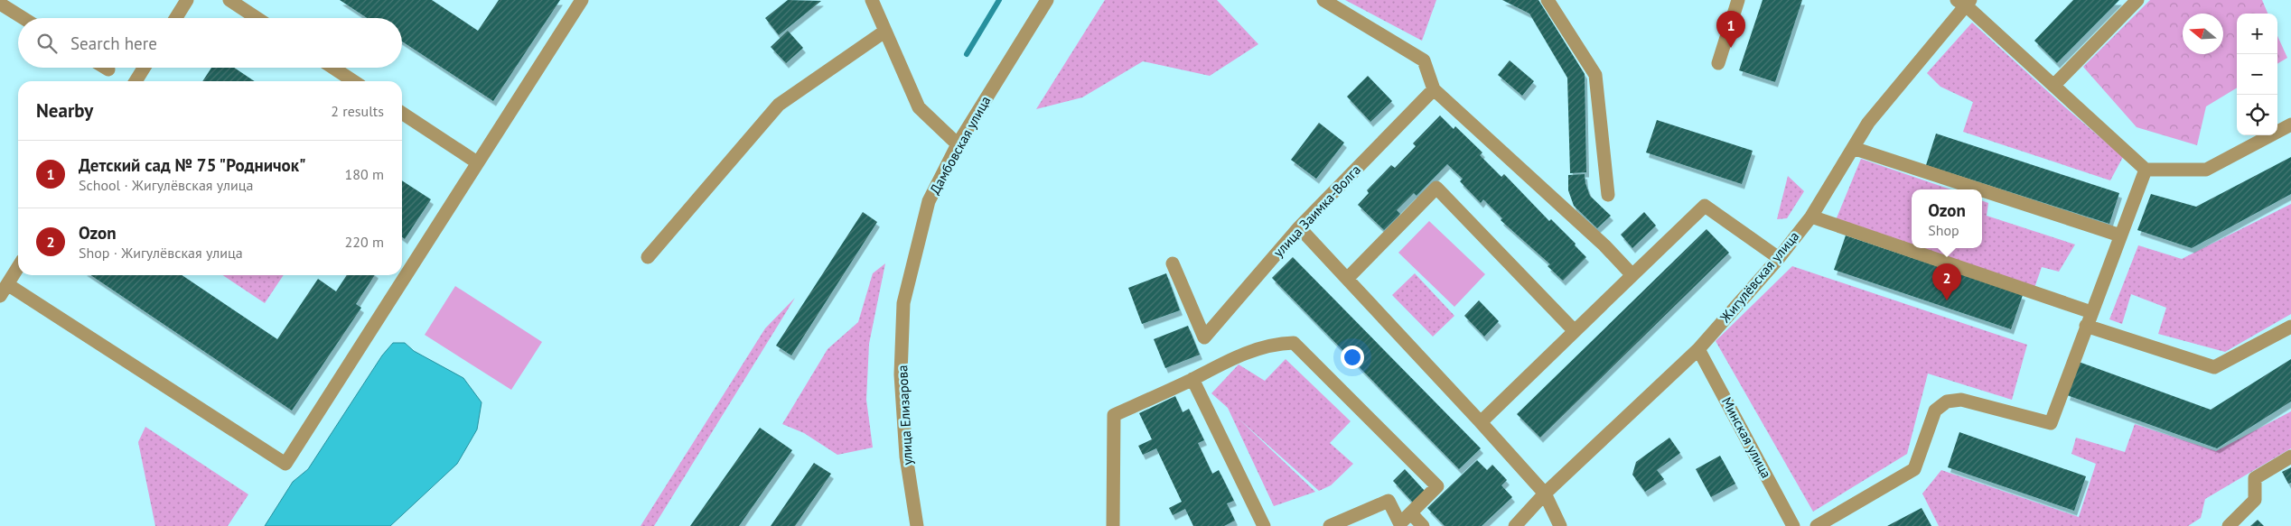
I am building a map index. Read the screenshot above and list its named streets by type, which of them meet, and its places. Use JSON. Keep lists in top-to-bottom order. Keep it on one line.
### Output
{"streets":{"street":["Дамбовская улица","улица Заимка-Волга","Жигулёвская улица","улица Елизарова","Минская улица"]},"crossings":[["Дамбовская улица","улица Елизарова"],["Жигулёвская улица","Минская улица"]],"north":"left","page":{"pins":["1","2"],"map_buttons":["+","−"],"search":"Search here","heading":["Nearby","2 results"],"list":[{"mark":"1","name":"Детский сад № 75 \"Родничок\"","note":"School · Жигулёвская улица","value":"180 m"},{"mark":"2","name":"Ozon","note":"Shop · Жигулёвская улица","value":"220 m"}],"popup":["Ozon","Shop"]}}
